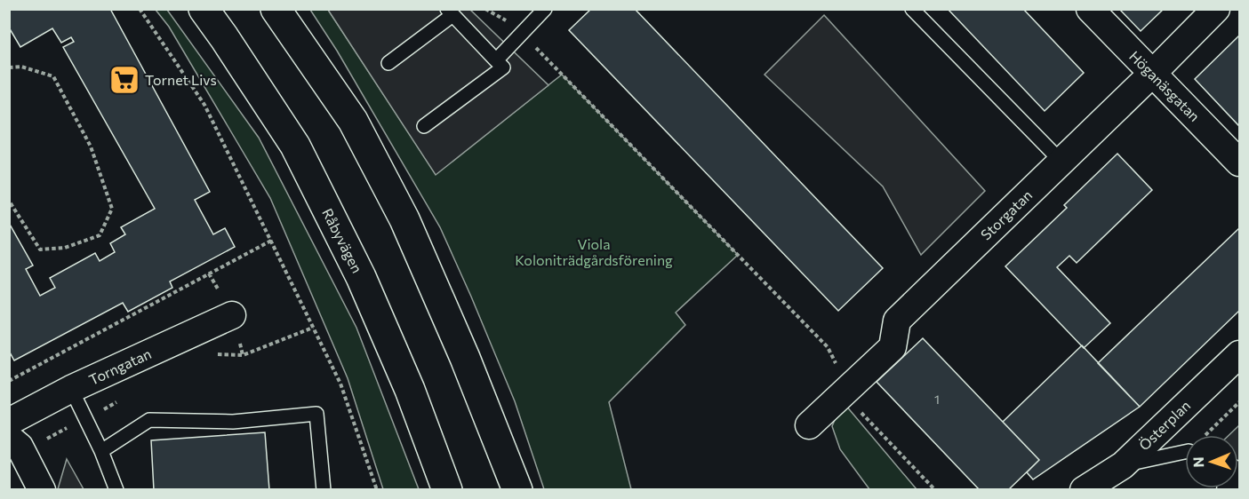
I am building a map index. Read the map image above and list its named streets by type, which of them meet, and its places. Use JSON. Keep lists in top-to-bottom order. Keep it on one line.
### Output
{"streets":{"main road":["Råbyvägen"],"street":["Höganäsgatan","Storgatan","Torngatan","Österplan"]},"crossings":[["Höganäsgatan","Storgatan"]],"parks":["Viola Koloniträdgårdsförening"],"places":{"supermarket":["Tornet Livs"]},"house_numbers":["1"],"north":"left"}
